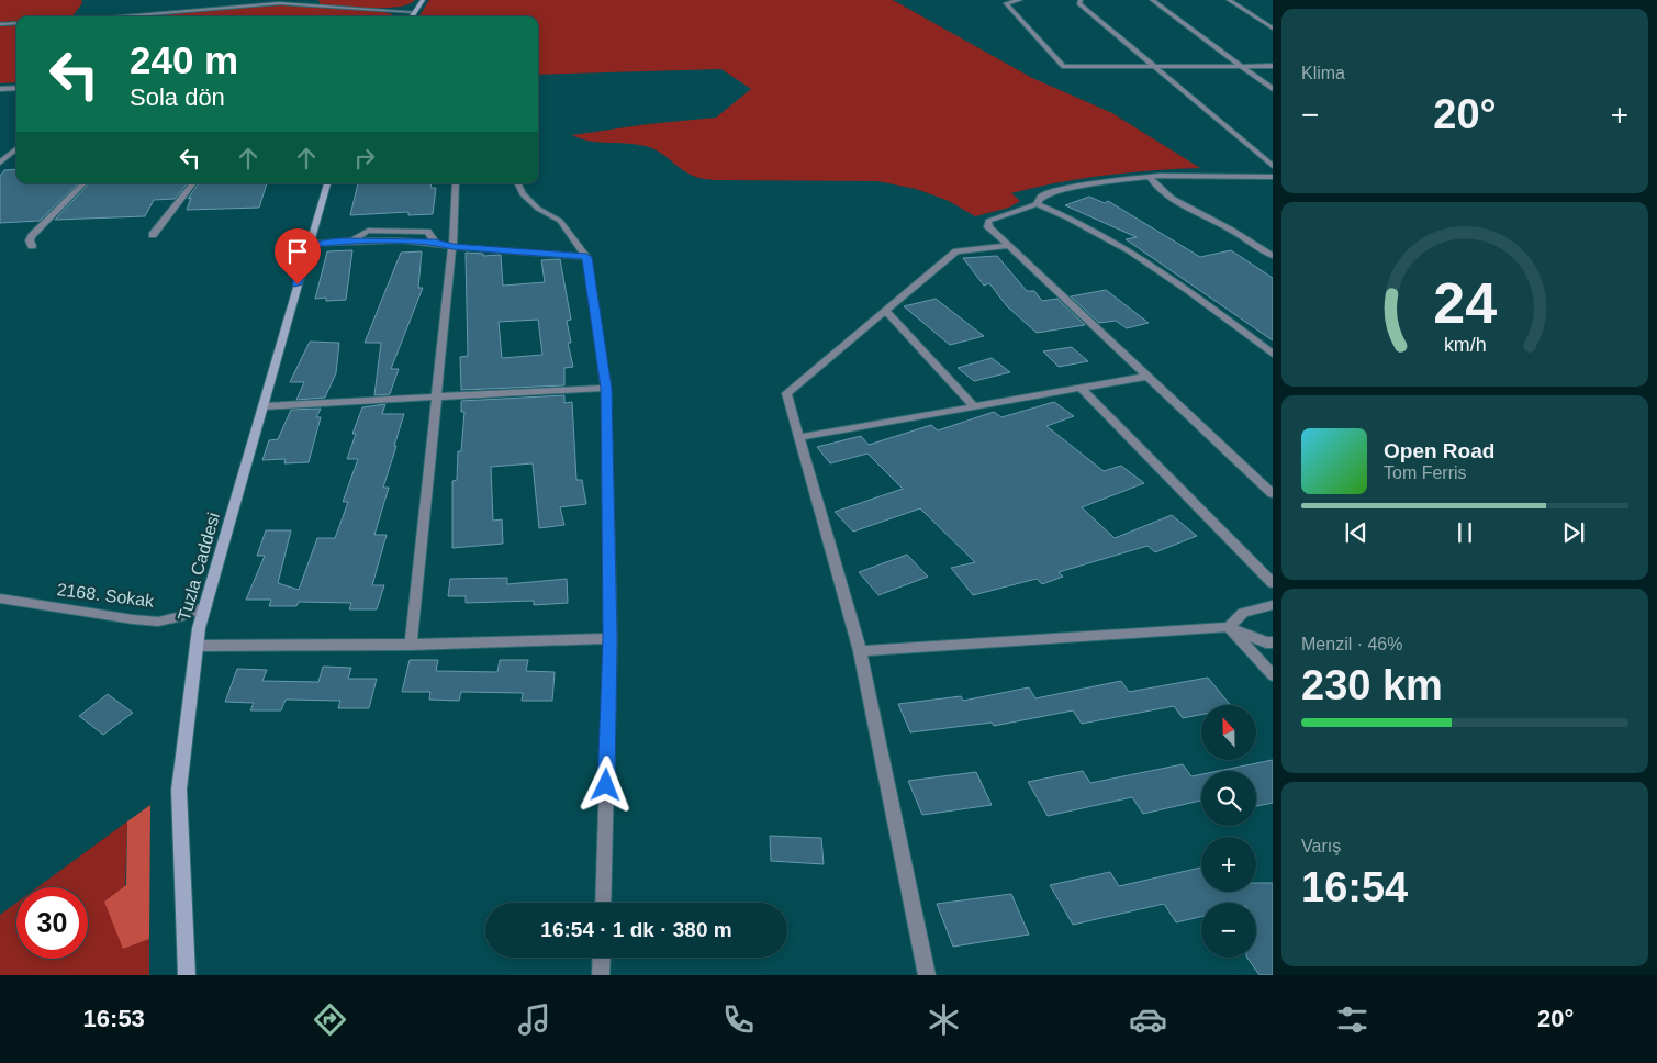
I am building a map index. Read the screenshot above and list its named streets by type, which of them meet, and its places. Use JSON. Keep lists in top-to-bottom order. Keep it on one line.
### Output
{"streets":{"main road":["Tuzla Caddesi"],"street":["2168. Sokak"]},"crossings":[["Tuzla Caddesi","2168. Sokak"]],"north":"top","page":{"tile":["Klima",["Menzil · 46%","230 km"],["Varış","16:54"]],"turn":["240 m","Sola dön"],"heat":["−","20°","+"],"song":["Open Road","Tom Ferris"],"map_buttons":["+","−"],"limit":"30","trip":"16:54 · 1 dk · 380 m","tabs":["16:53","20°"],"gauge":["24","km/h"]}}
